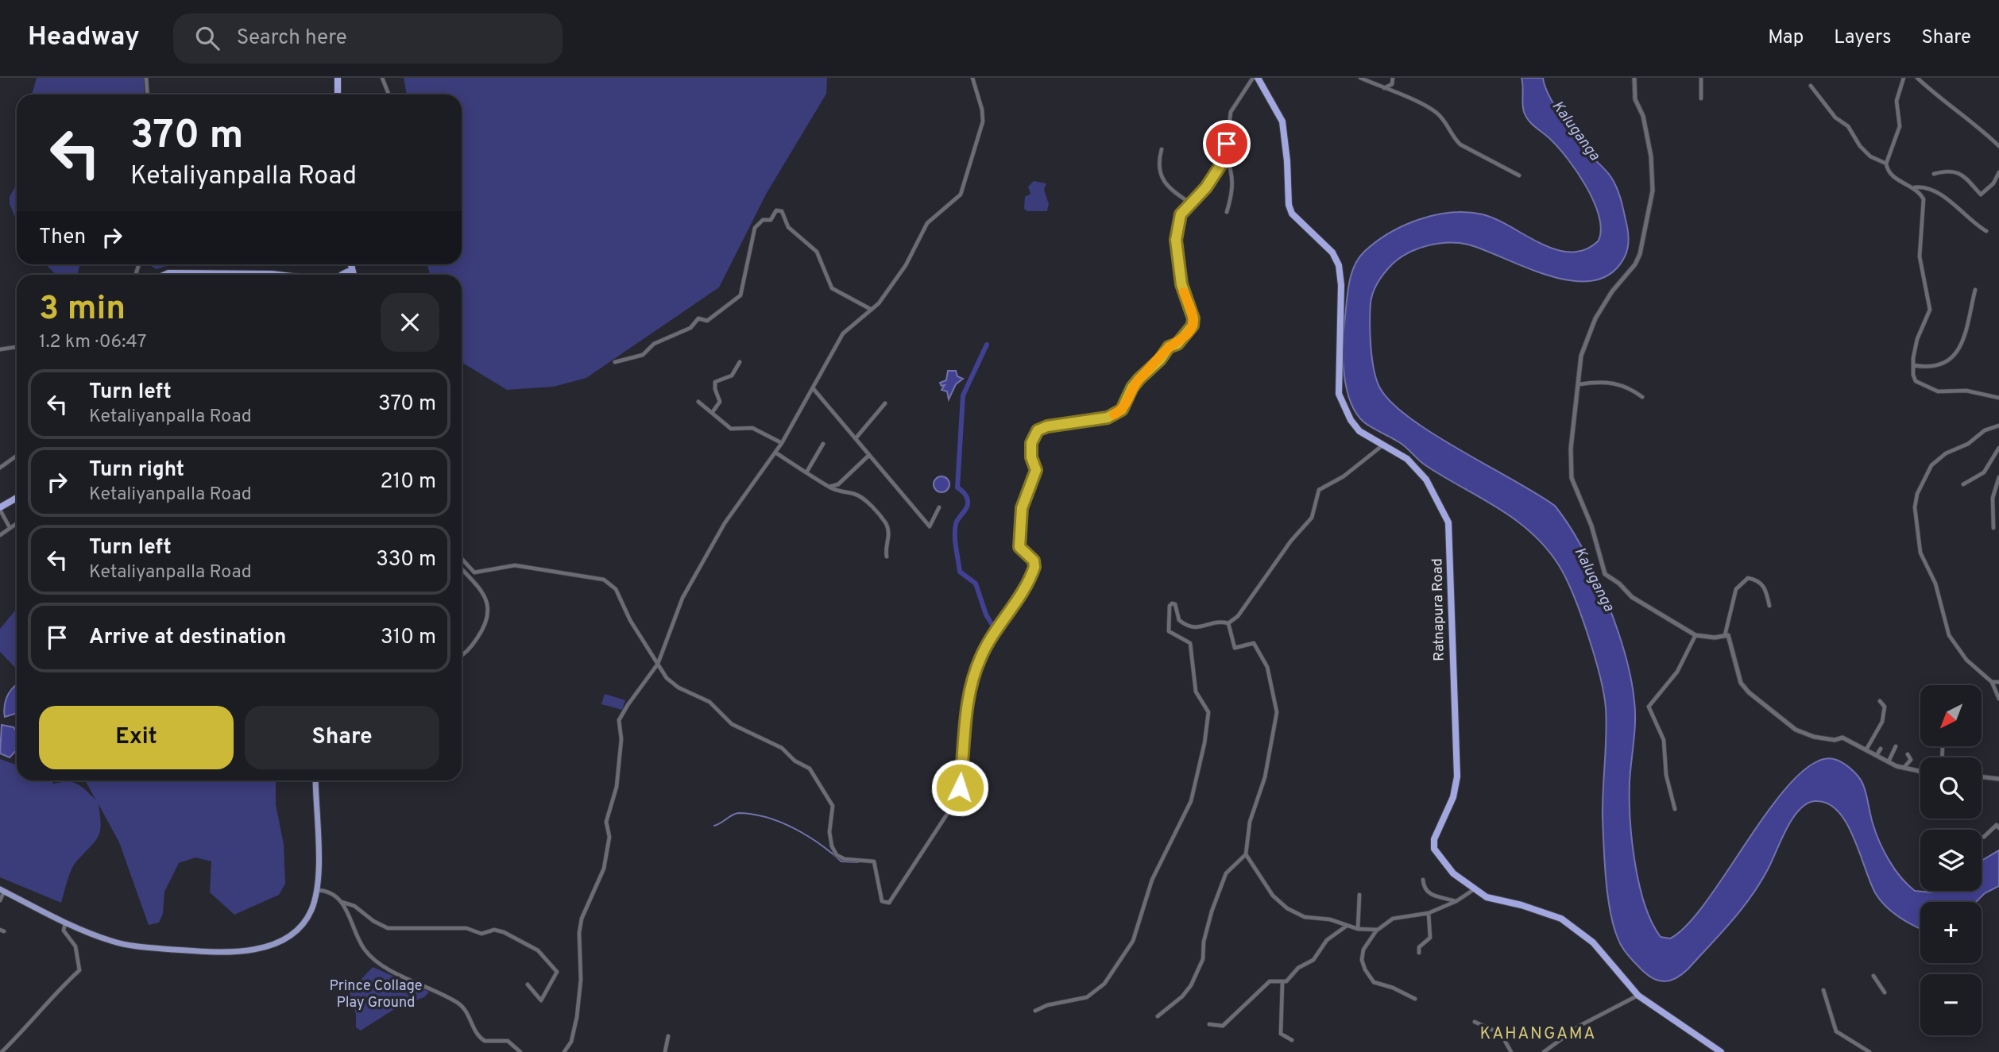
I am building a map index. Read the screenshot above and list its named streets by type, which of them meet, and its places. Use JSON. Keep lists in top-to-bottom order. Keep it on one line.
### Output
{"streets":{"highway":["Ratnapura Road"]},"districts":["KAHANGAMA"],"water":["Kaluganga"],"parks":["Prince Collage Play Ground"],"north":"bottom left","page":{"header":"Headway","search":"Search here","nav":["Map","Layers","Share"],"turn":["370 m","Ketaliyanpalla Road"],"then":"Then","heading":["3 min","1.2 km · 06:47"],"list":[{"name":"Turn left","note":"Ketaliyanpalla Road","value":"370 m"},{"name":"Turn right","note":"Ketaliyanpalla Road","value":"210 m"},{"name":"Turn left","note":"Ketaliyanpalla Road","value":"330 m"},{"name":"Arrive at destination","value":"310 m"}],"map_buttons":["+","−"],"buttons":["Exit","Share"]}}
